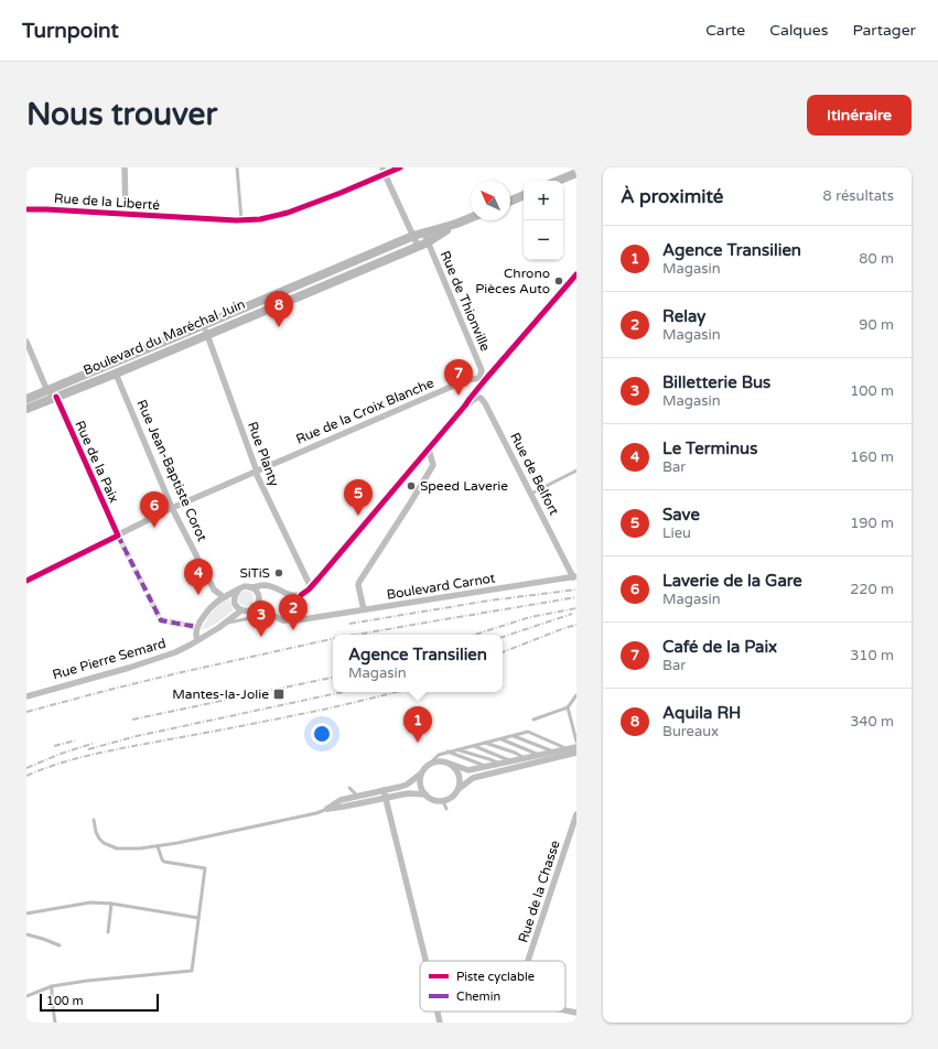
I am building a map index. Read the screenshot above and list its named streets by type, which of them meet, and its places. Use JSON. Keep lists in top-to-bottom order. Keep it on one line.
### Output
{"streets":{"main road":["Boulevard du Maréchal Juin"],"street":["Rue de la Liberté","Rue de Thionville","Rue de la Croix Blanche","Rue Planty","Rue de la Paix","Rue Jean-Baptiste Corot","Rue de Belfort","Boulevard Carnot","Rue Pierre Semard","Rue de la Chasse"]},"crossings":[["Rue de Thionville","Boulevard du Maréchal Juin"],["Rue de Thionville","Rue de la Croix Blanche"],["Boulevard du Maréchal Juin","Rue Planty"],["Boulevard du Maréchal Juin","Rue de la Paix"],["Boulevard du Maréchal Juin","Rue Jean-Baptiste Corot"],["Rue de la Croix Blanche","Rue Planty"],["Rue de la Croix Blanche","Rue de la Paix"],["Rue de la Croix Blanche","Rue Jean-Baptiste Corot"],["Rue de Belfort","Boulevard Carnot"],["Boulevard Carnot","Rue Pierre Semard"]],"places":{"other":["Chrono Pièces Auto","Speed Laverie","SiTiS"],"transit":["Mantes-la-Jolie"]},"legend":["Piste cyclable","Chemin"],"scale_bar":"100 m","north":"top left","page":{"header":"Turnpoint","nav":["Carte","Calques","Partager"],"buttons":"Itinéraire","title":"Nous trouver","heading":["À proximité","8 résultats"],"map_buttons":["+","−"],"list":[{"mark":"1","name":"Agence Transilien","note":"Magasin","value":"80 m"},{"mark":"2","name":"Relay","note":"Magasin","value":"90 m"},{"mark":"3","name":"Billetterie Bus","note":"Magasin","value":"100 m"},{"mark":"4","name":"Le Terminus","note":"Bar","value":"160 m"},{"mark":"5","name":"Save","note":"Lieu","value":"190 m"},{"mark":"6","name":"Laverie de la Gare","note":"Magasin","value":"220 m"},{"mark":"7","name":"Café de la Paix","note":"Bar","value":"310 m"},{"mark":"8","name":"Aquila RH","note":"Bureaux","value":"340 m"}],"pins":["8","7","5","6","4","2","3","1"],"popup":["Agence Transilien","Magasin"],"scale":"100 m"}}
